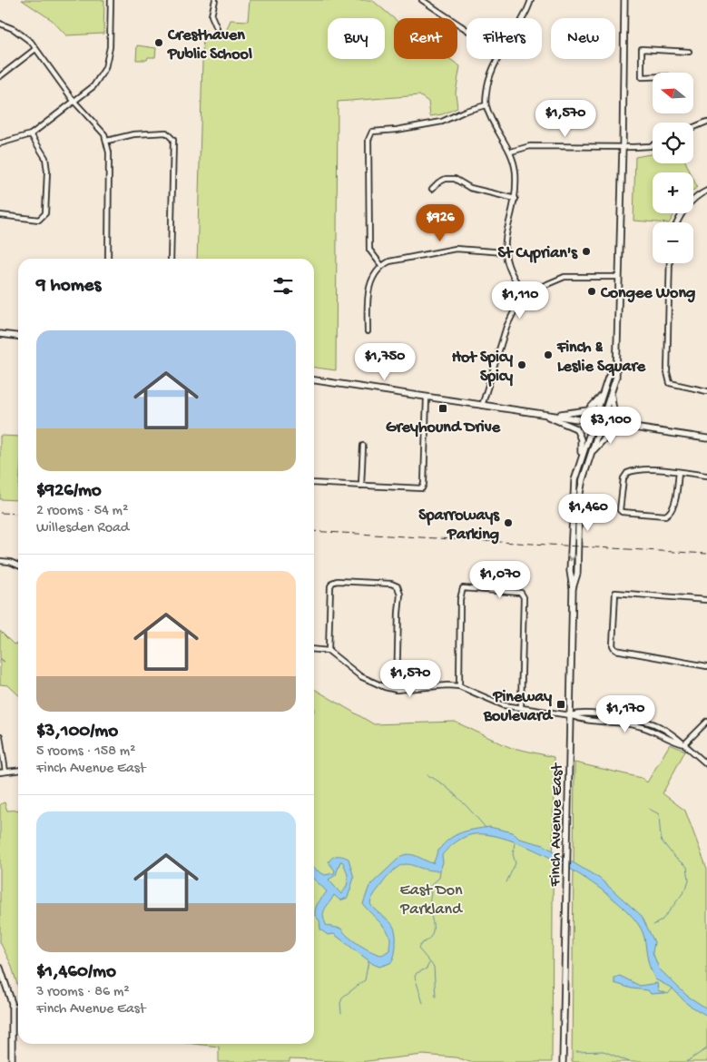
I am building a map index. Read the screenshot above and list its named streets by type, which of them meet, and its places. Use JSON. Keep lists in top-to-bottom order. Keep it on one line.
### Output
{"streets":{"main road":["Finch Avenue East"]},"parks":["East Don Parkland"],"places":{"other":["Cresthaven Public School","St Cyprian's","Congee Wong","Finch & Leslie Square","Hot Spicy Spicy","Sparroways Parking"],"transit":["Greyhound Drive","Pineway Boulevard"]},"north":"left","page":{"chip":["Buy","Rent","Filters","New"],"map_buttons":["+","−"],"price":["$1,570","$926","$1,110","$1,750","$3,100","$1,460","$1,070","$1,570","$1,170"],"heading":"9 homes","list":[{"name":"$926/mo","note":"2 rooms · 54 m² · Willesden Road"},{"name":"$3,100/mo","note":"5 rooms · 158 m² · Finch Avenue East"},{"name":"$1,460/mo","note":"3 rooms · 86 m² · Finch Avenue East"}]}}
